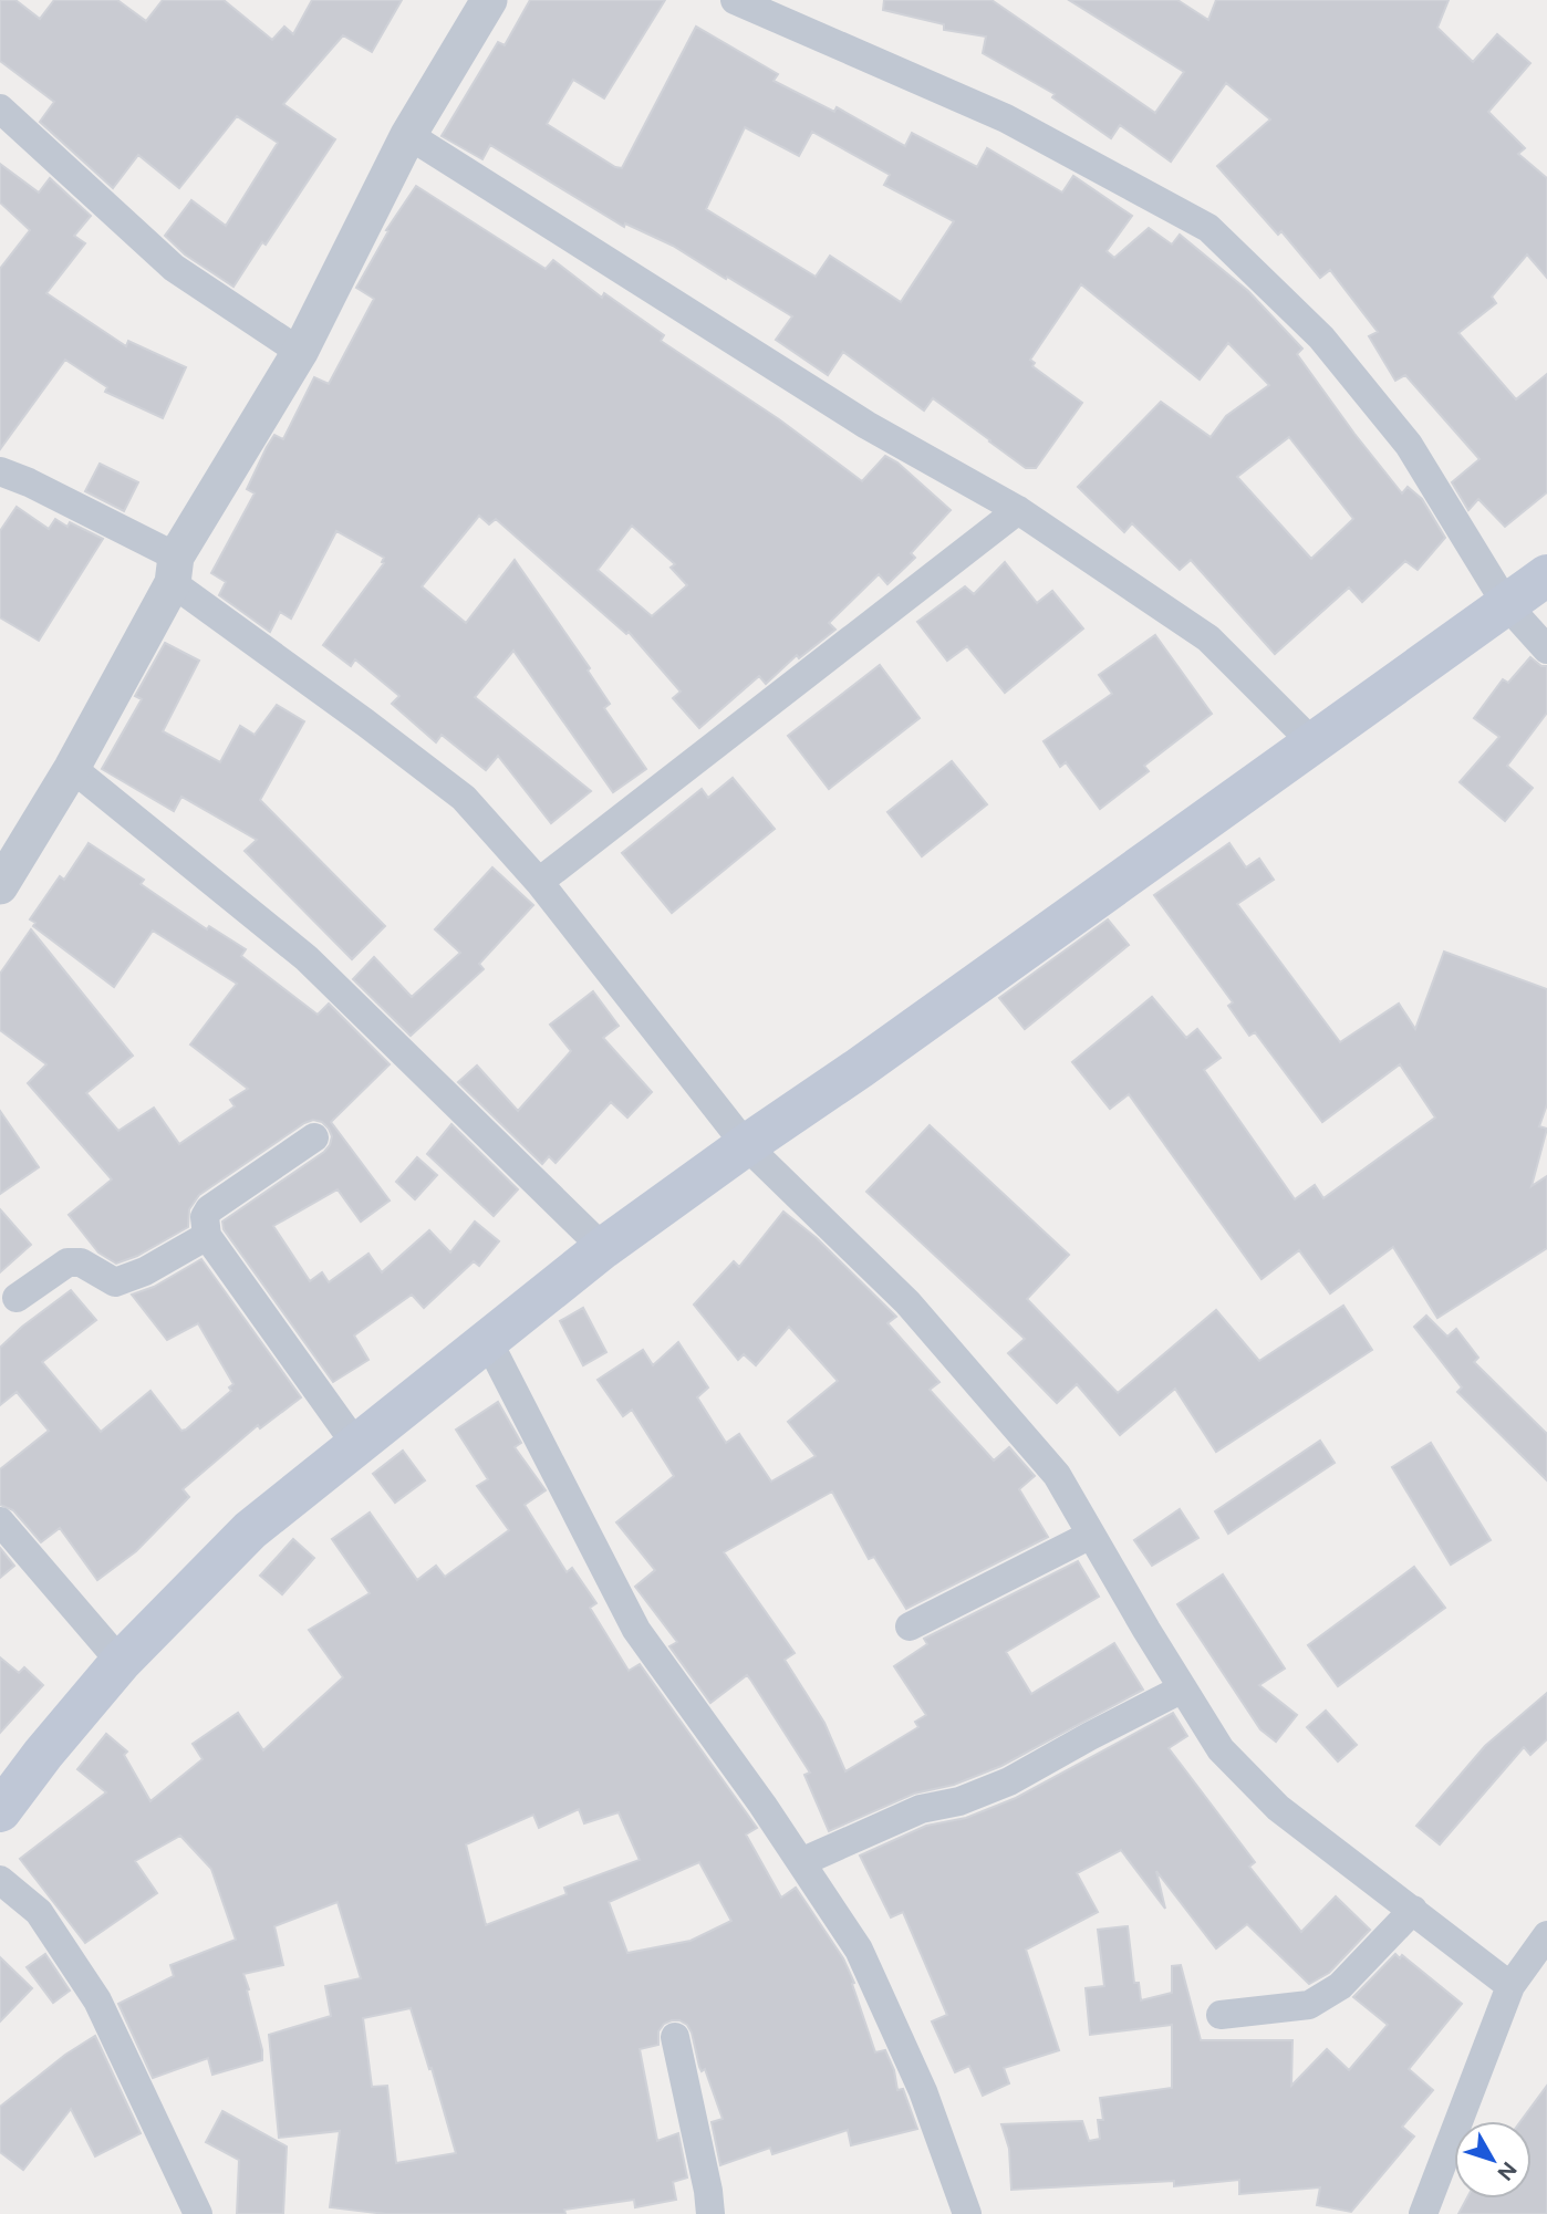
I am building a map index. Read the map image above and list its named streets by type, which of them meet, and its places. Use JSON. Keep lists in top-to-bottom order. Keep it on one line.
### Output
{"north":"bottom right"}
